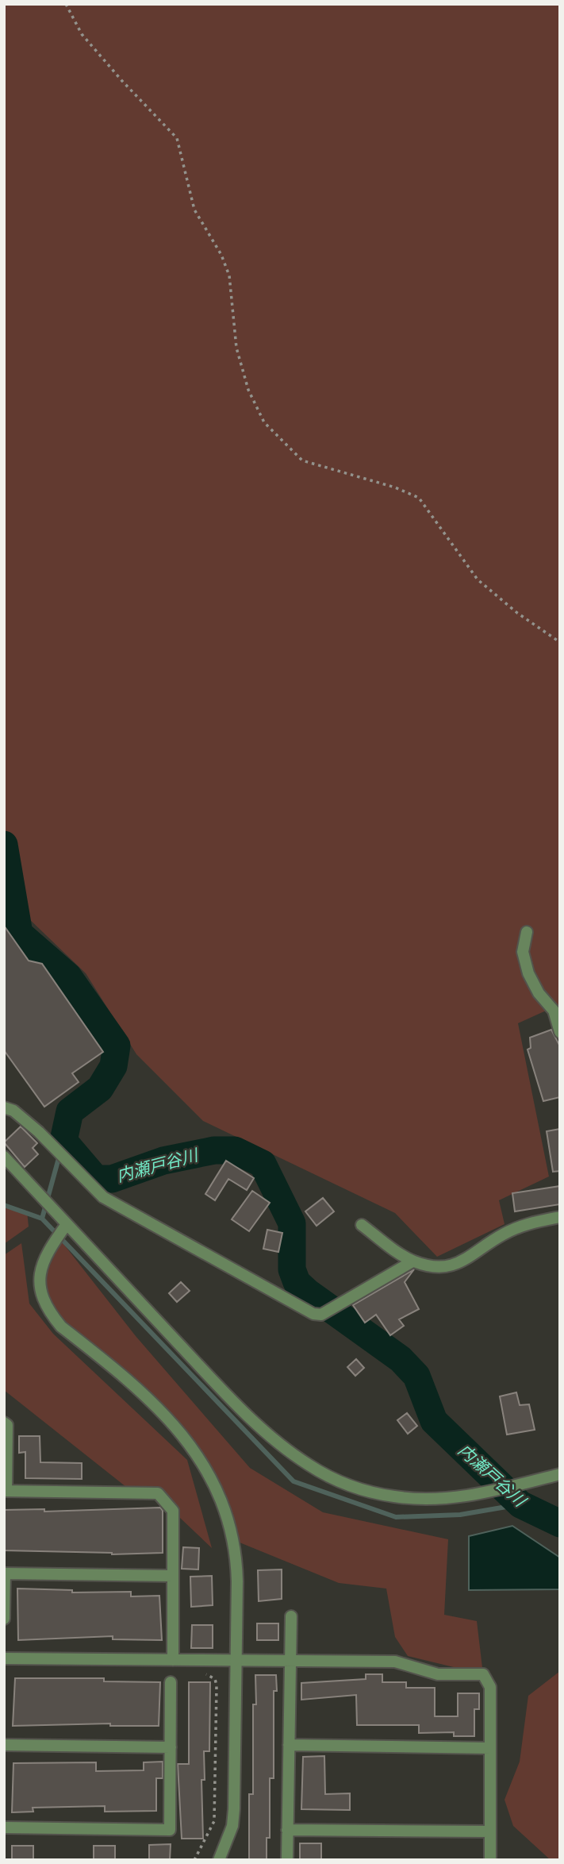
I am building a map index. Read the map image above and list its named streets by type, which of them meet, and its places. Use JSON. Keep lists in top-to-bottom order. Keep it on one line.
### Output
{"water":["内瀬戸谷川"]}
